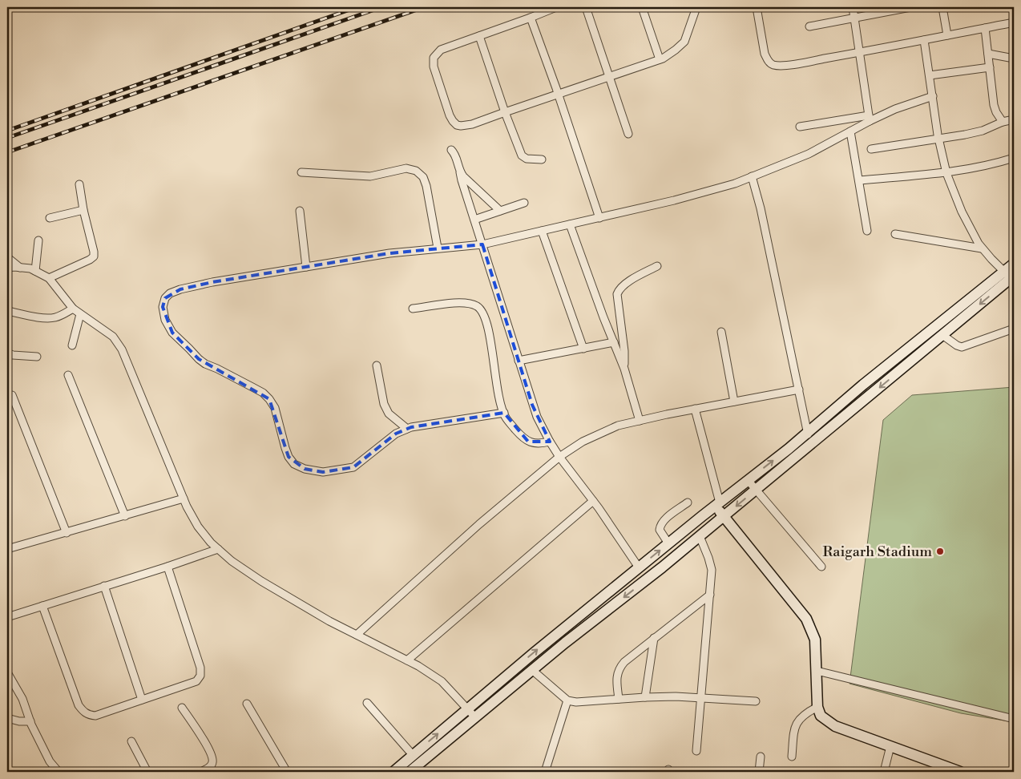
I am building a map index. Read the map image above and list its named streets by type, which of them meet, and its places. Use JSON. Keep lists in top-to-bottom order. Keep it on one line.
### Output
{"places":["Raigarh Stadium"]}
